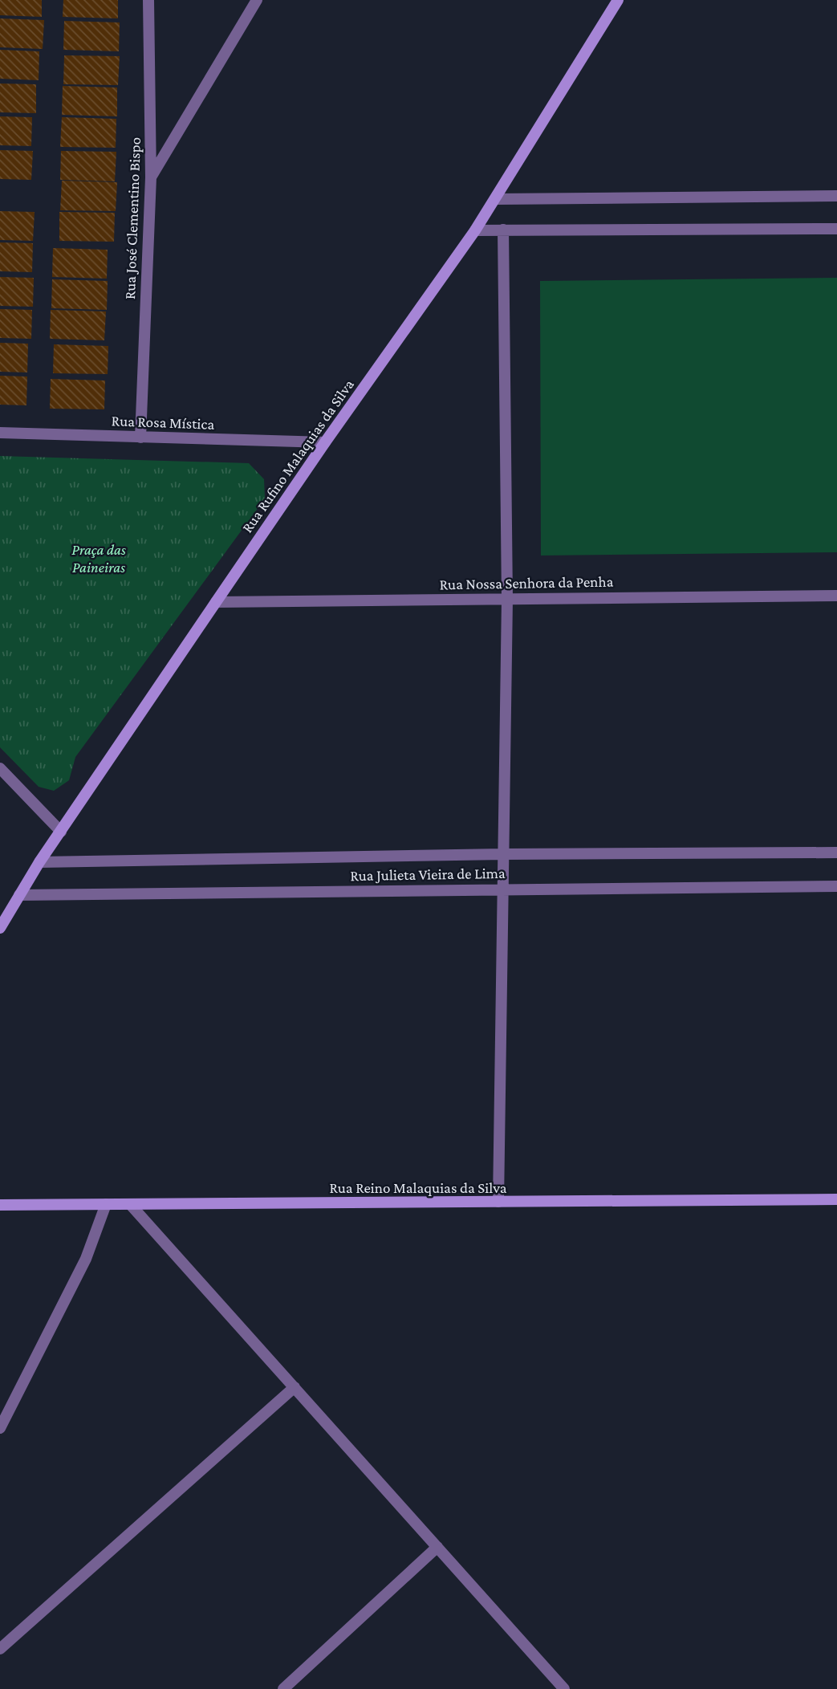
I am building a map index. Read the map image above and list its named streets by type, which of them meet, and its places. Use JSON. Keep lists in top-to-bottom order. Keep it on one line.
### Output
{"streets":{"street":["Rua José Clementino Bispo","Rua Rosa Mística","Rua Rufino Malaquias da Silva","Rua Nossa Senhora da Penha","Rua Julieta Vieira de Lima","Rua Reino Malaquias da Silva"]},"crossings":[["Rua José Clementino Bispo","Rua Rosa Mística"],["Rua Rosa Mística","Rua Rufino Malaquias da Silva"],["Rua Rufino Malaquias da Silva","Rua Nossa Senhora da Penha"],["Rua Rufino Malaquias da Silva","Rua Julieta Vieira de Lima"]],"parks":["Praça das Paineiras"]}
